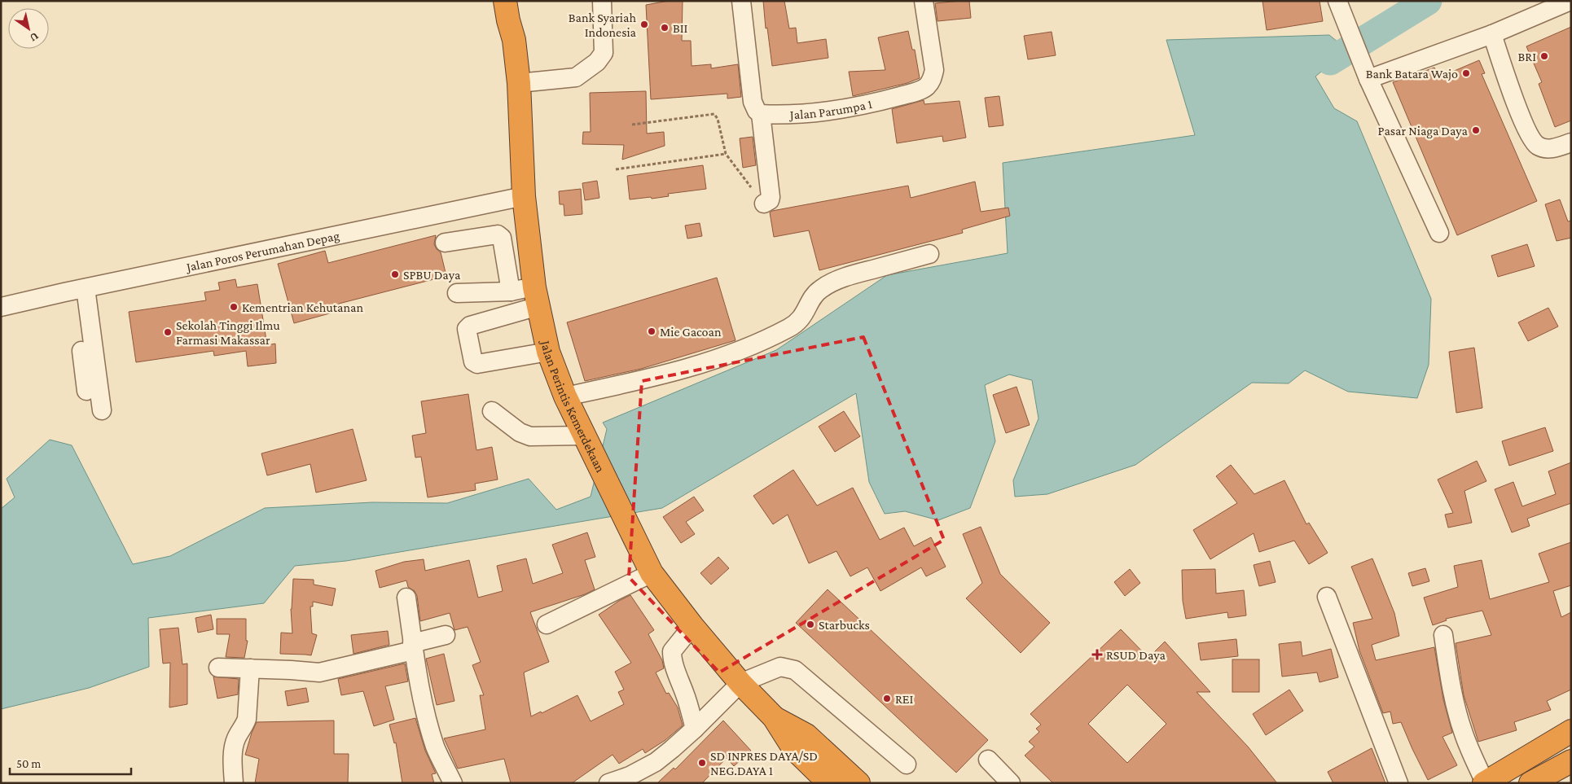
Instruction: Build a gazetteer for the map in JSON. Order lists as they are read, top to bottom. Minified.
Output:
{"streets":{"highway":["Jalan Perintis Kemerdekaan"],"street":["Jalan Parumpa 1","Jalan Poros Perumahan Depag"]},"crossings":[["Jalan Poros Perumahan Depag","Jalan Perintis Kemerdekaan"]],"places":{"other":["Bank Syariah Indonesia","BII","BRI","Bank Batara Wajo","Pasar Niaga Daya","SPBU Daya","Kementrian Kehutanan","Mie Gacoan","Sekolah Tinggi Ilmu Farmasi Makassar","Starbucks","REI","SD INPRES DAYA/SD NEG.DAYA 1"],"health":["RSUD Daya"]},"scale_bar":"50 m","north":"bottom right"}
